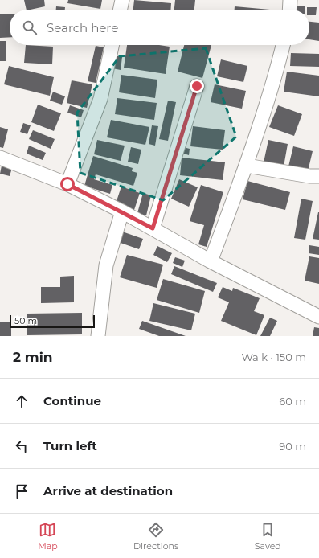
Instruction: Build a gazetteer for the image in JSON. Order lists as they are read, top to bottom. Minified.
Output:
{"scale_bar":"50 m","page":{"search":"Search here","scale":"50 m","heading":["2 min","Walk · 150 m"],"list":[["Continue","60 m"],["Turn left","90 m"],"Arrive at destination"],"nav":["Map","Directions","Saved"]}}
